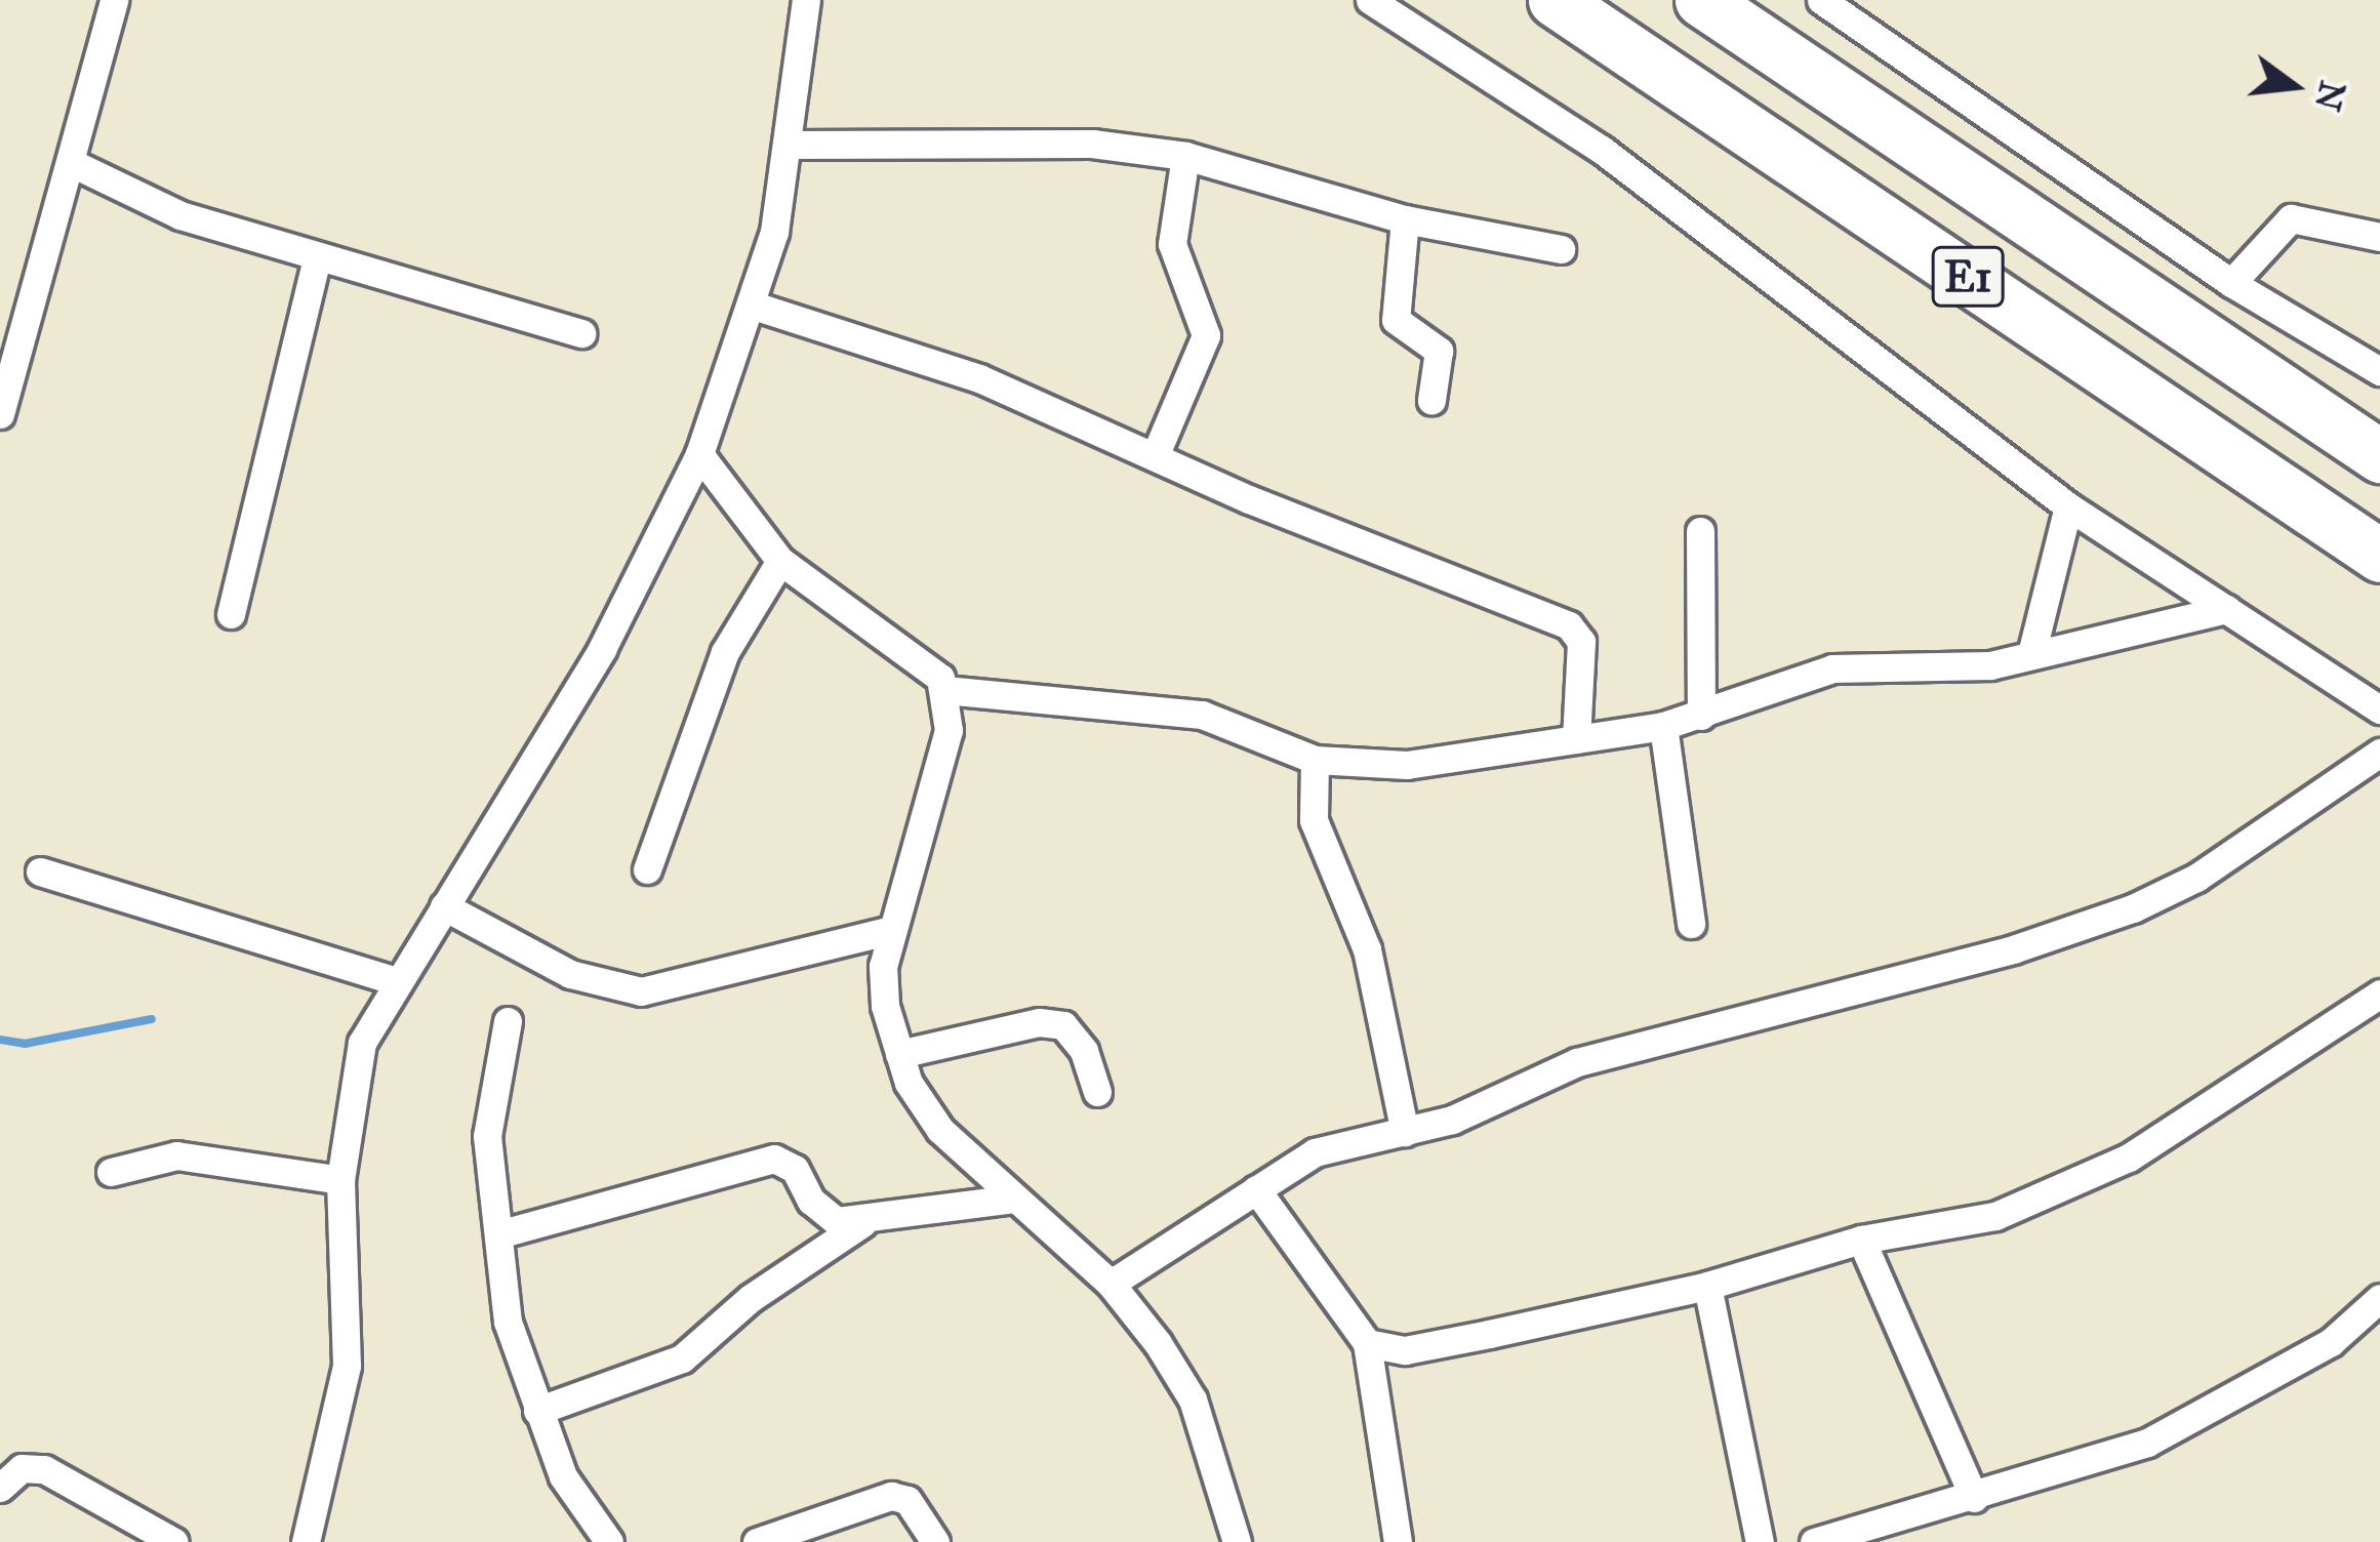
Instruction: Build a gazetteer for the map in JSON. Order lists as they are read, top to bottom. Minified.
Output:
{"streets":{"highway":["E1"]},"north":"right"}
